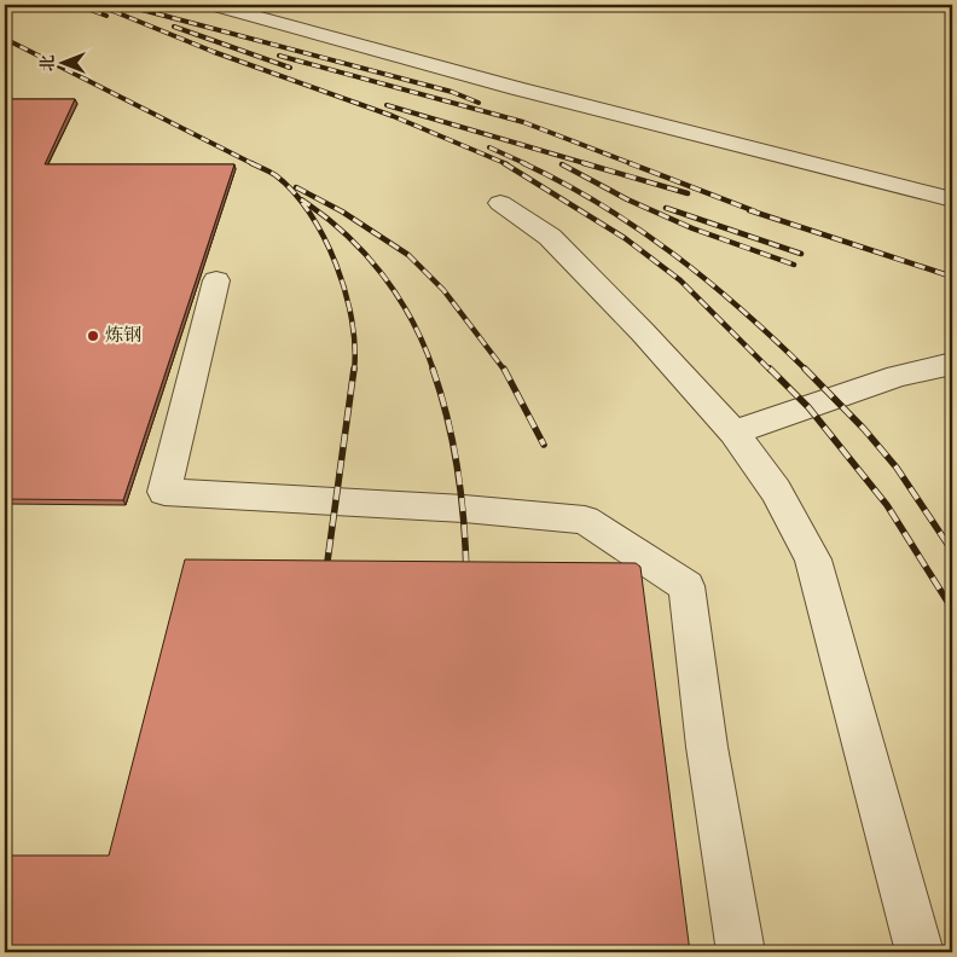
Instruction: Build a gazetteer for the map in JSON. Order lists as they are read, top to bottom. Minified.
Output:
{"places":["炼钢"],"north":"left"}
